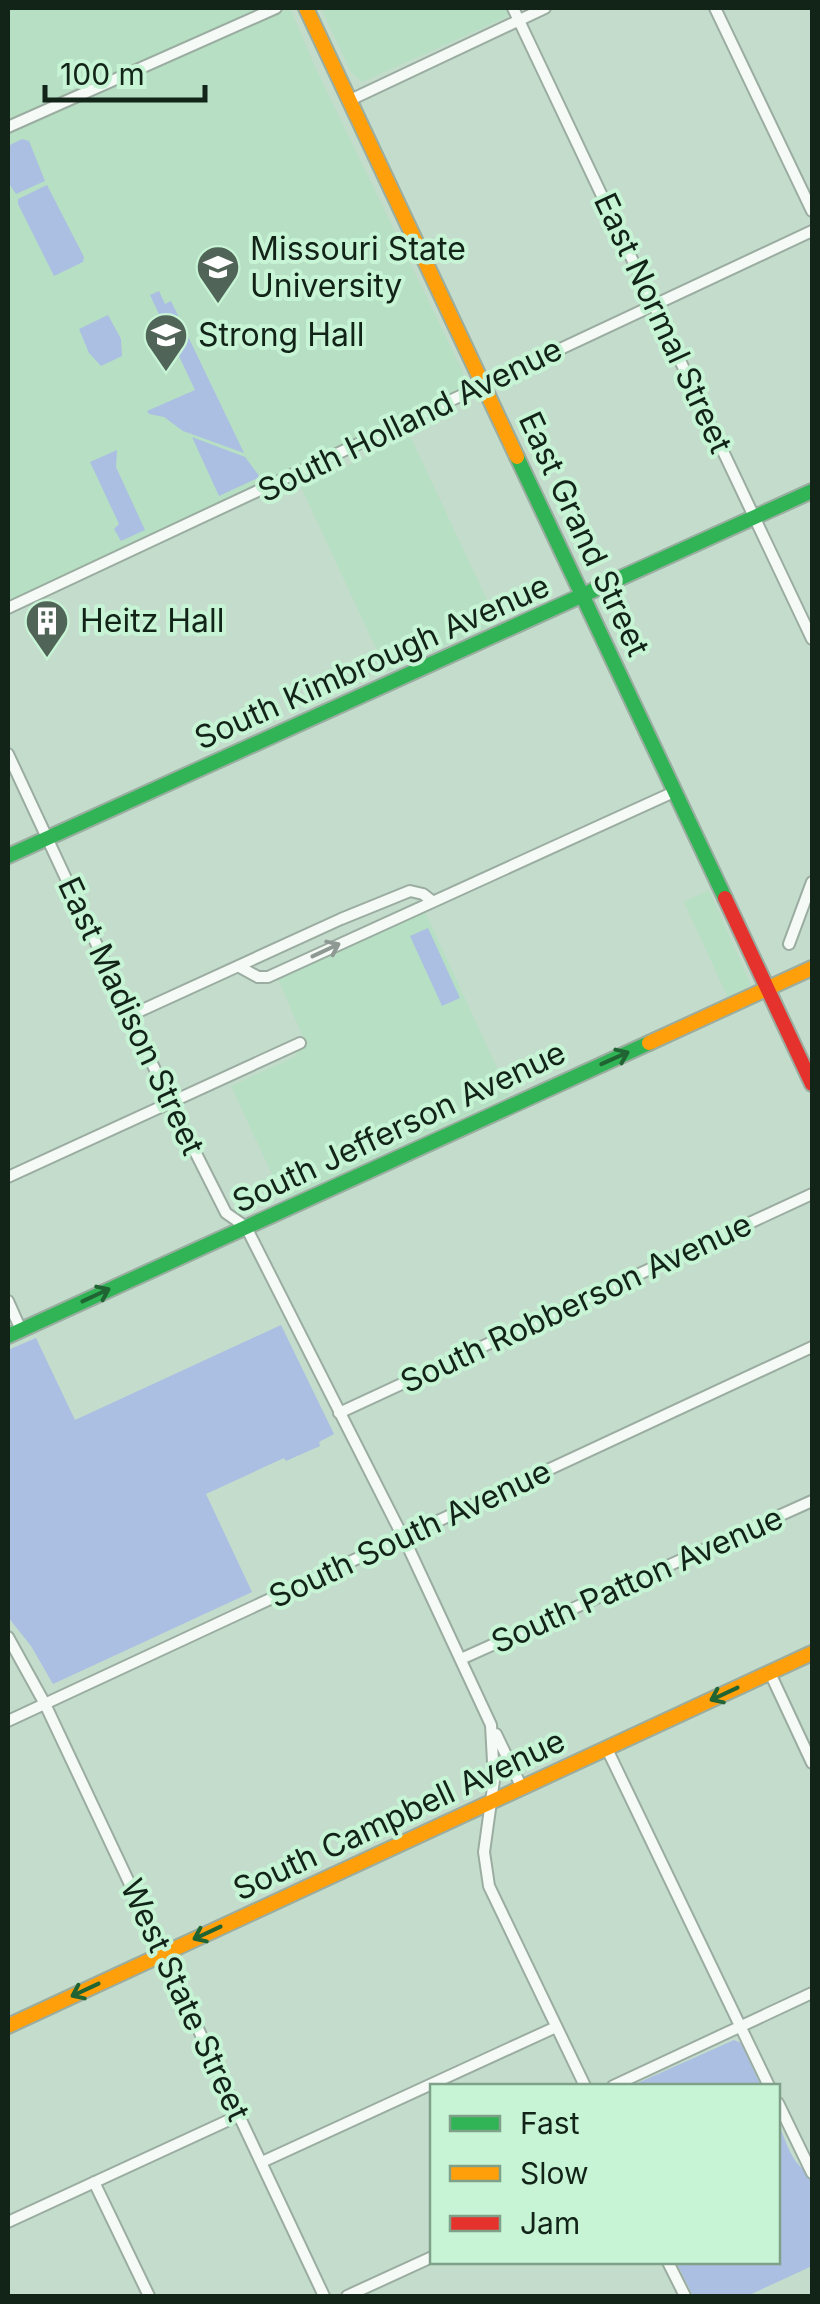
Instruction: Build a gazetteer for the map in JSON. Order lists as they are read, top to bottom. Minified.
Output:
{"streets":{"main road":["East Grand Street","South Kimbrough Avenue","South Jefferson Avenue","South Campbell Avenue"],"street":["East Normal Street","South Holland Avenue","East Madison Street","South Robberson Avenue","South South Avenue","South Patton Avenue","West State Street"]},"crossings":[["East Normal Street","South Holland Avenue"],["East Normal Street","South Kimbrough Avenue"],["South Holland Avenue","East Grand Street"],["East Grand Street","South Kimbrough Avenue"],["East Grand Street","South Jefferson Avenue"],["South Kimbrough Avenue","East Madison Street"],["East Madison Street","South Jefferson Avenue"],["East Madison Street","South Robberson Avenue"],["East Madison Street","South South Avenue"],["East Madison Street","South Patton Avenue"],["East Madison Street","South Campbell Avenue"],["South South Avenue","West State Street"],["South Campbell Avenue","West State Street"]],"one_way":["South Jefferson Avenue","South Campbell Avenue"],"places":{"school or university":["Missouri State University","Strong Hall"],"building":["Heitz Hall"]},"legend":["Fast","Slow","Jam"],"scale_bar":"100 m"}
